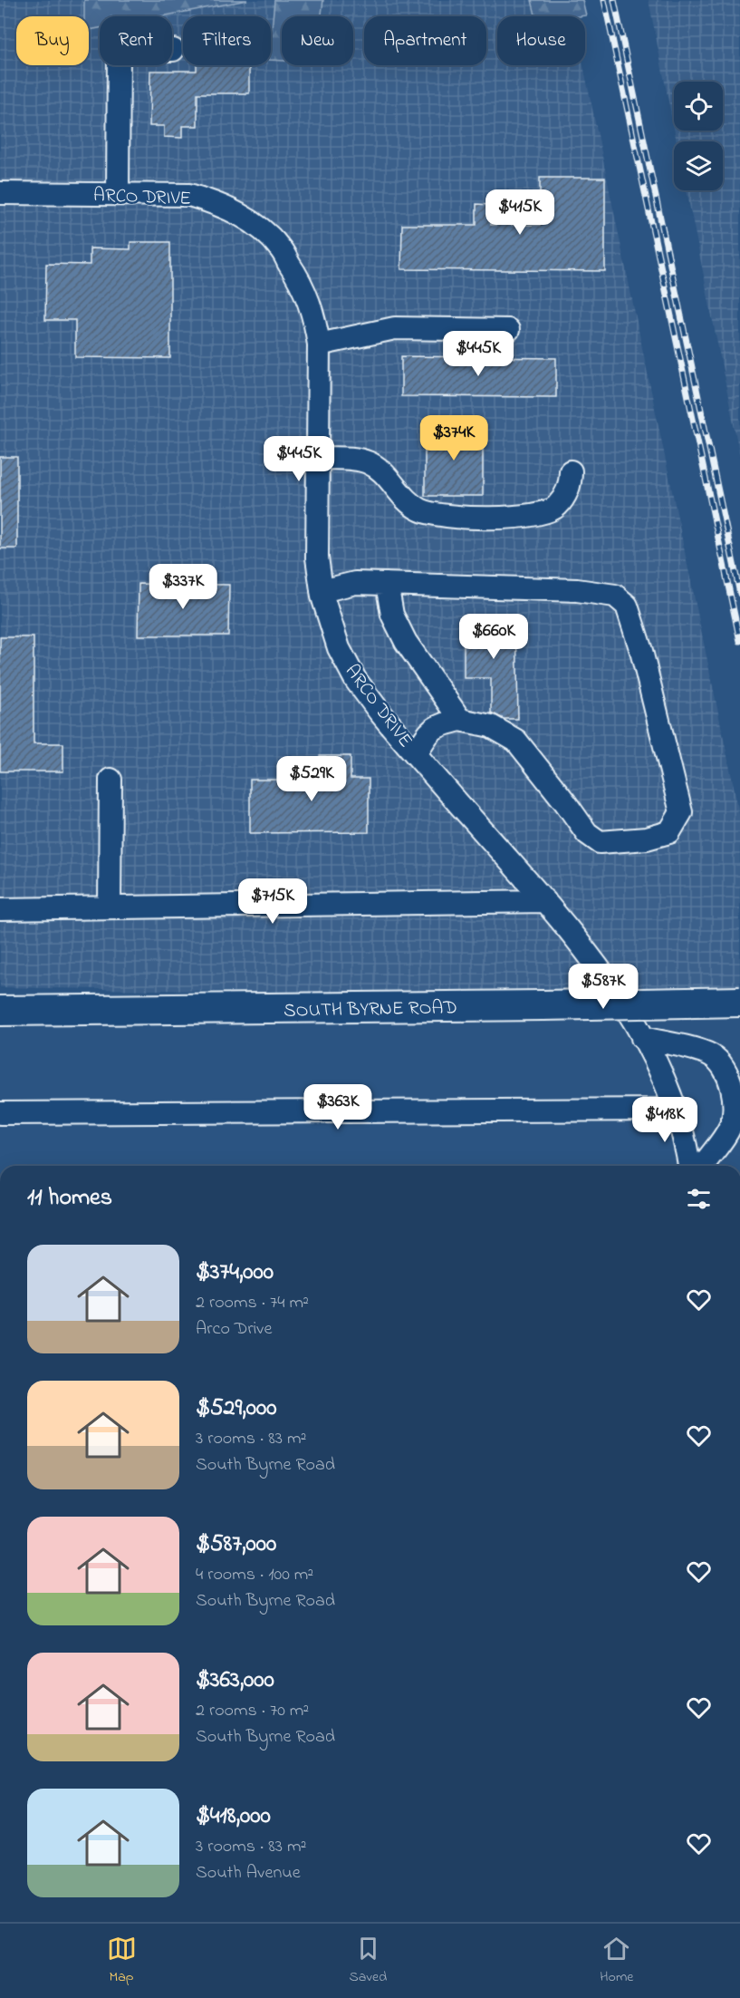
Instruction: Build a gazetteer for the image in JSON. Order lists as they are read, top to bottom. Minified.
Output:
{"streets":{"main road":["SOUTH BYRNE ROAD"],"street":["ARCO DRIVE"]},"page":{"chip":["Buy","Rent","Filters","New","Apartment","House"],"price":["$415K","$445K","$374K","$445K","$337K","$660K","$529K","$715K","$587K","$363K","$418K"],"heading":"11 homes","list":[{"name":"$374,000","note":"2 rooms · 74 m² · Arco Drive"},{"name":"$529,000","note":"3 rooms · 83 m² · South Byrne Road"},{"name":"$587,000","note":"4 rooms · 100 m² · South Byrne Road"},{"name":"$363,000","note":"2 rooms · 70 m² · South Byrne Road"},{"name":"$418,000","note":"3 rooms · 83 m² · South Avenue"}],"tabs":["Map","Saved","Home"]}}
